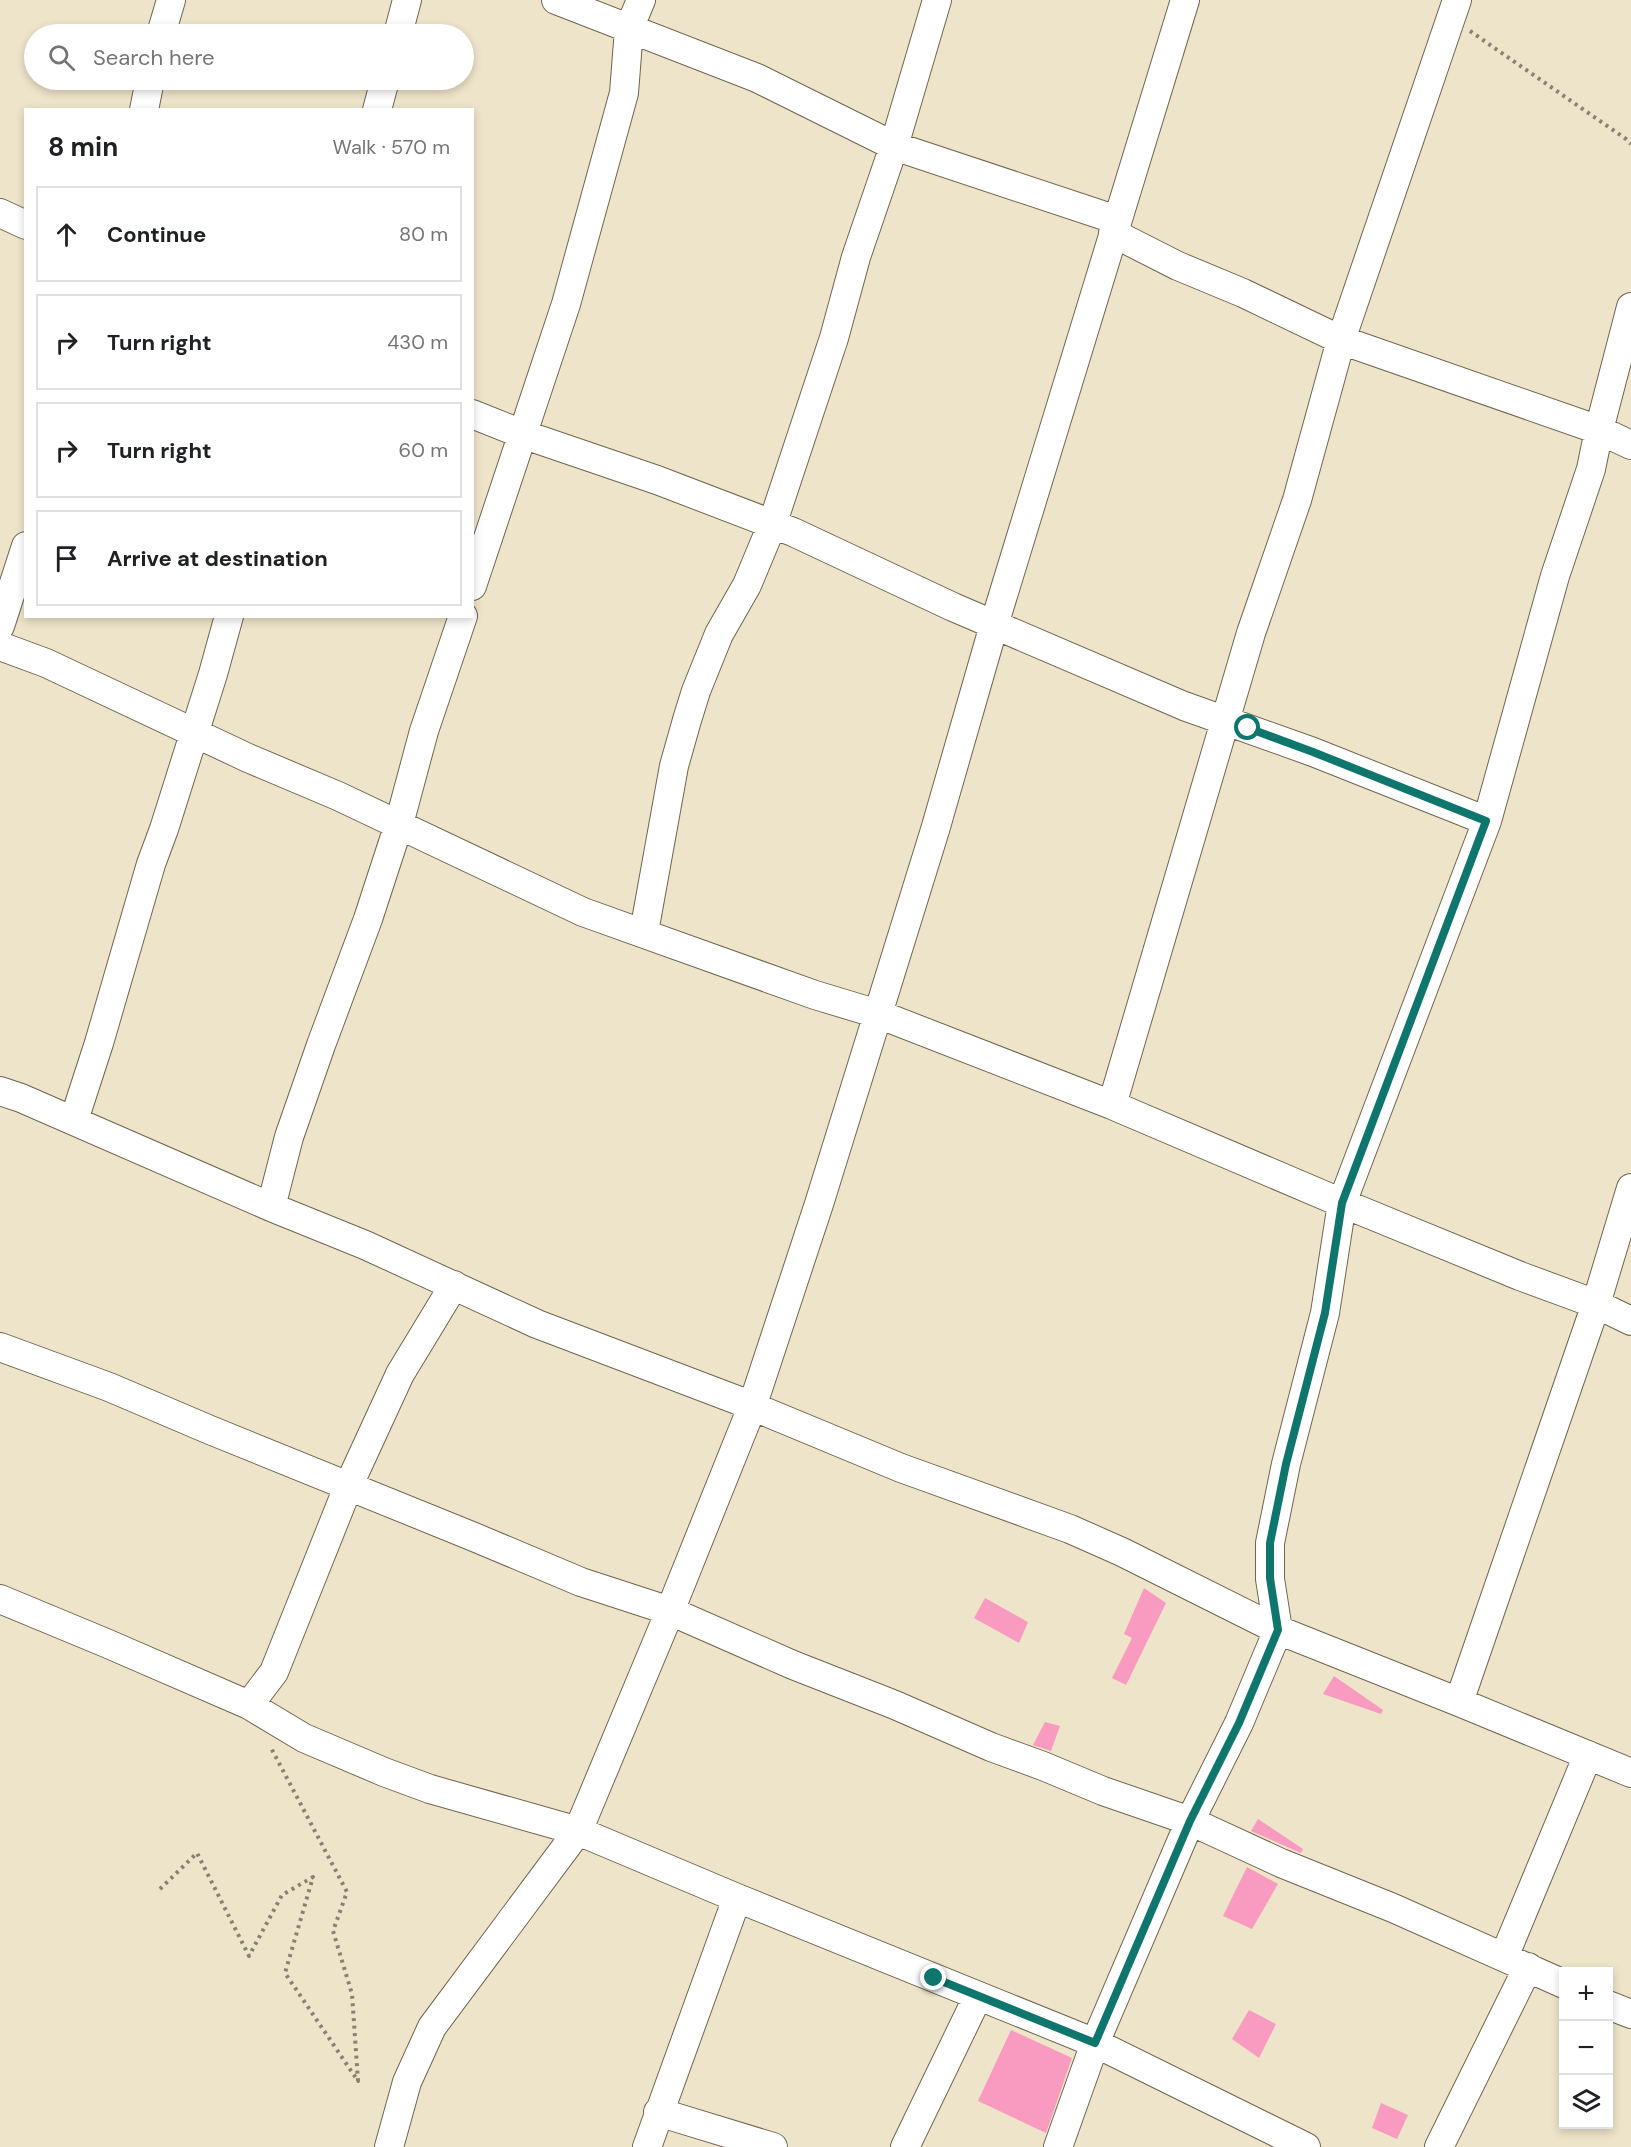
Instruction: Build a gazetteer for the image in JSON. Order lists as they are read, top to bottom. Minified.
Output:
{"page":{"search":"Search here","heading":["8 min","Walk · 570 m"],"list":[["Continue","80 m"],["Turn right","430 m"],["Turn right","60 m"],"Arrive at destination"],"map_buttons":["+","−"]}}
